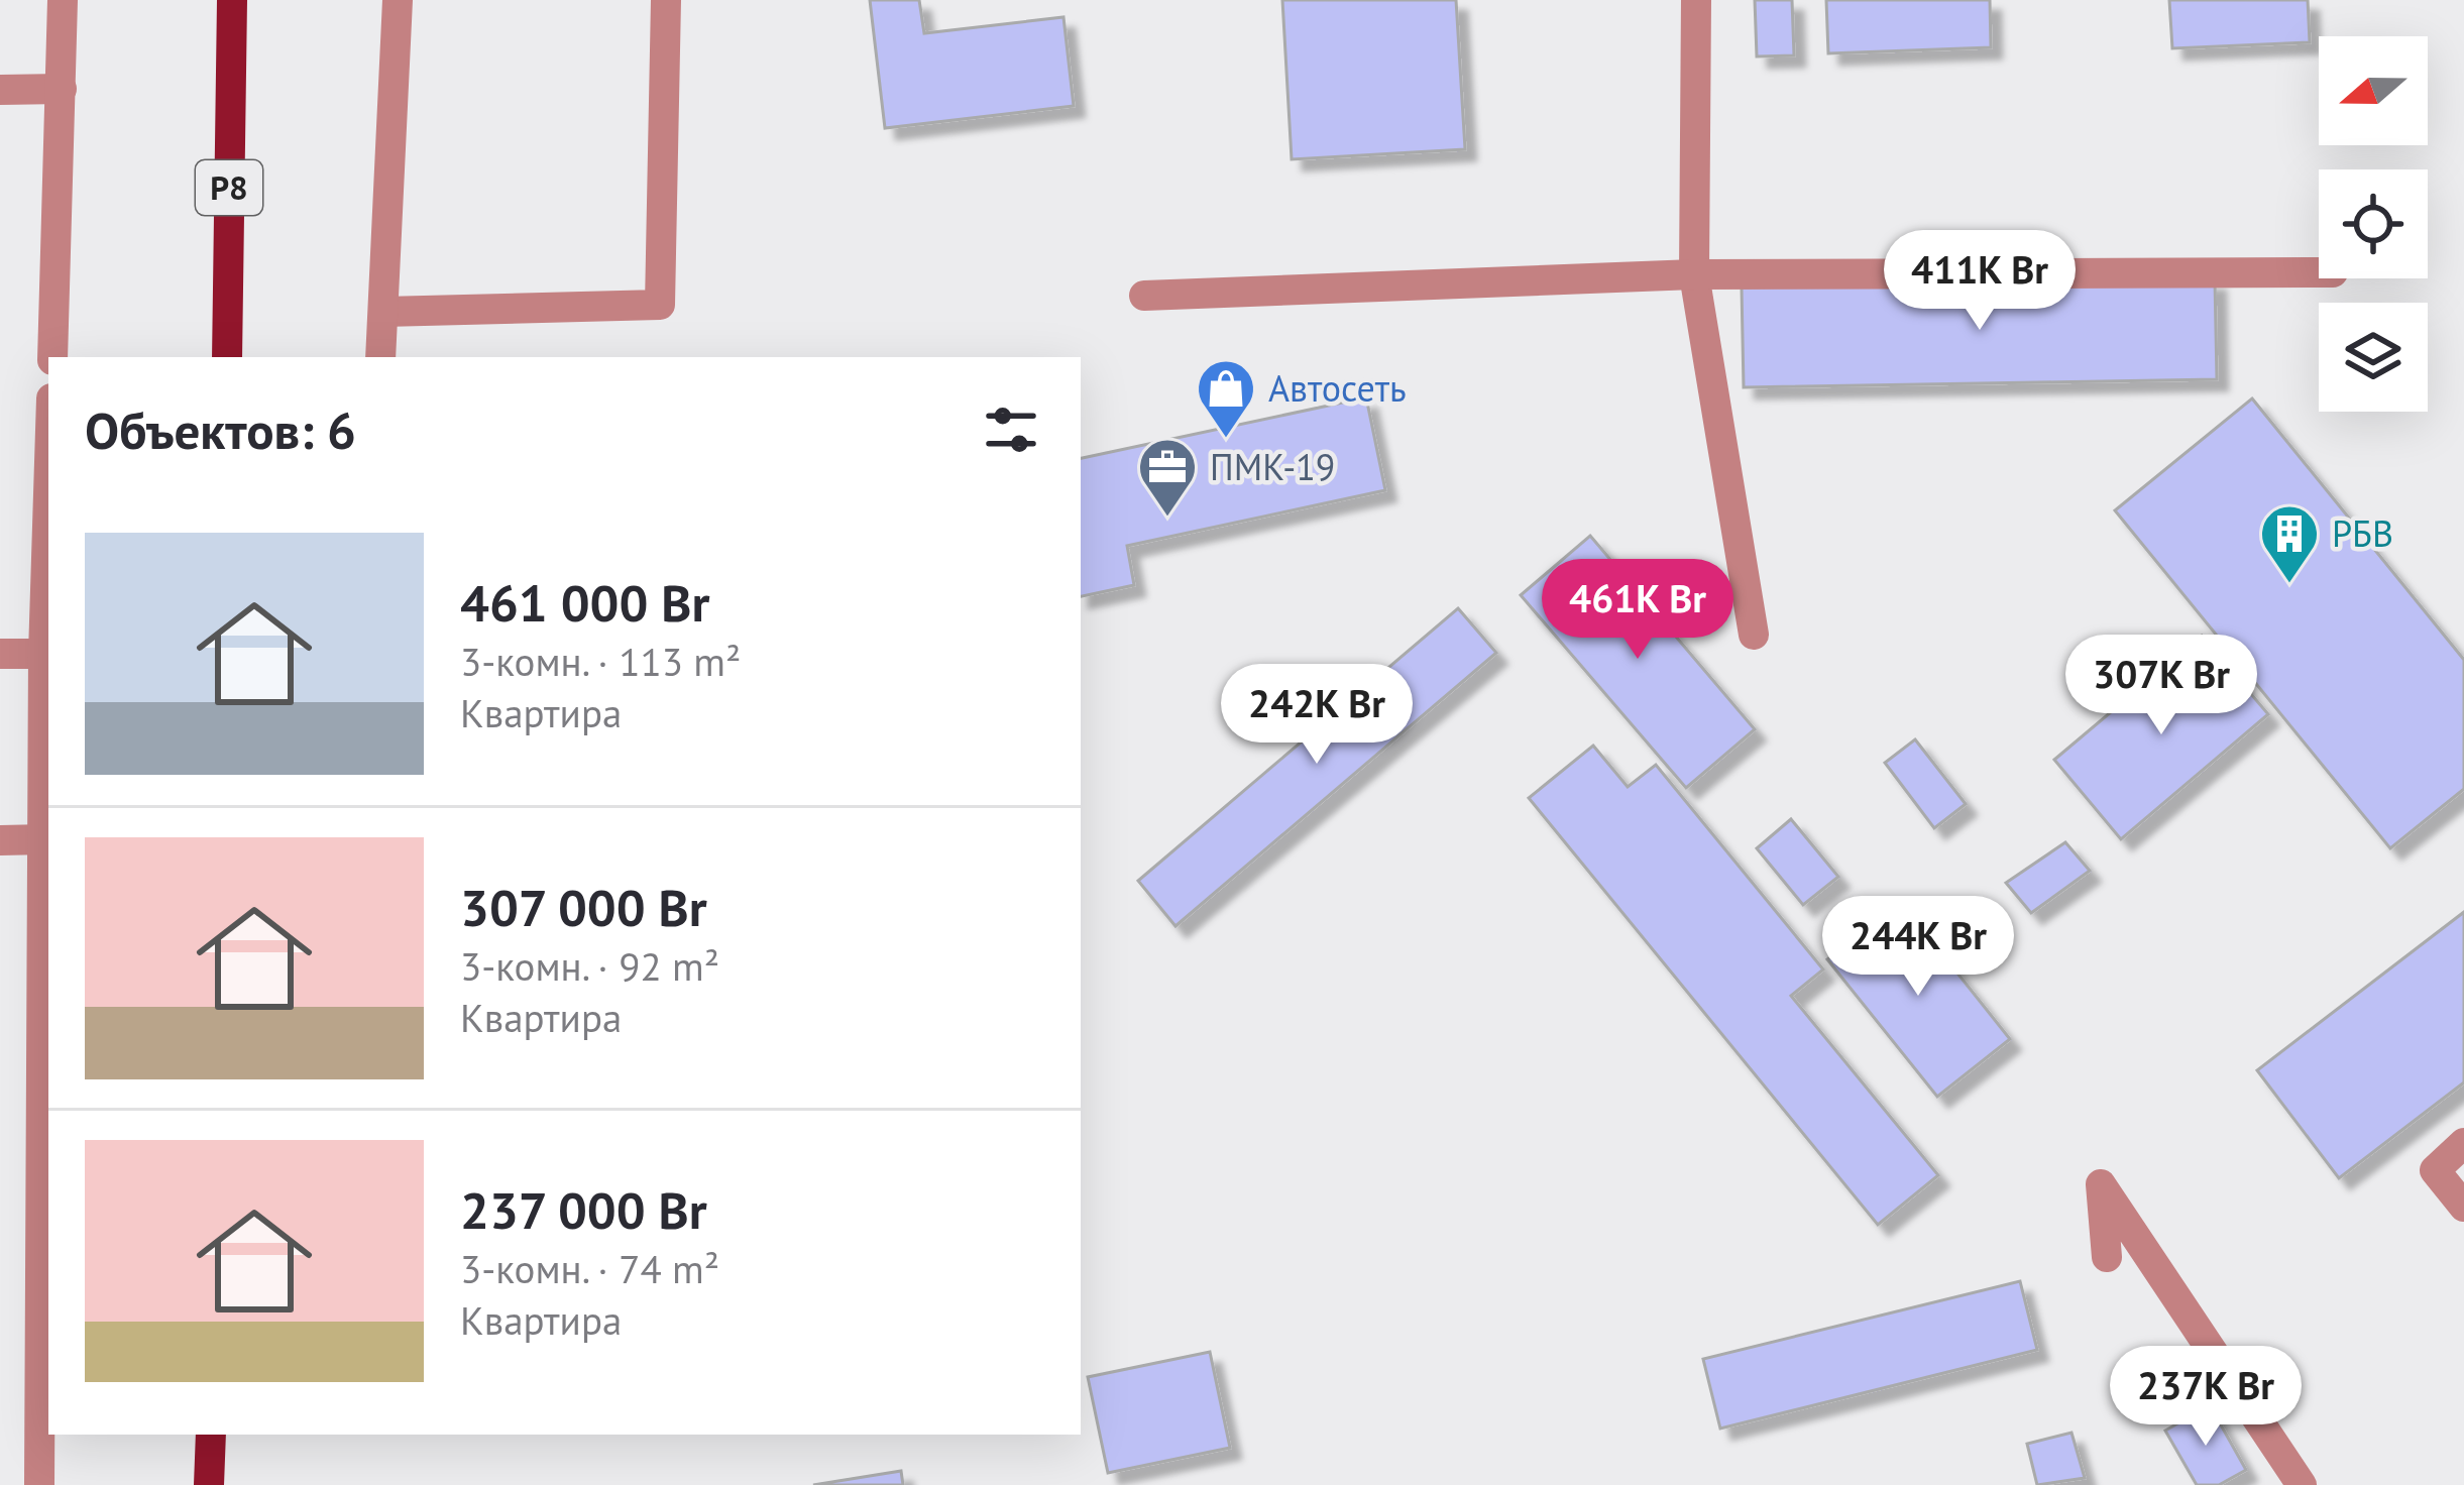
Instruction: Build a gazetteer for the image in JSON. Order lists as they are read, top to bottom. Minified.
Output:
{"streets":{"main road":["Р8"]},"places":{"shop":["Автосеть"],"office":["ПМК-19"],"building":["РБВ"]},"north":"left","page":{"price":["411K Br","461K Br","307K Br","242K Br","244K Br","237K Br"],"heading":"Объектов: 6","list":[{"name":"461 000 Br","note":"3-комн. · 113 m² · Квартира"},{"name":"307 000 Br","note":"3-комн. · 92 m² · Квартира"},{"name":"237 000 Br","note":"3-комн. · 74 m² · Квартира"}]}}
